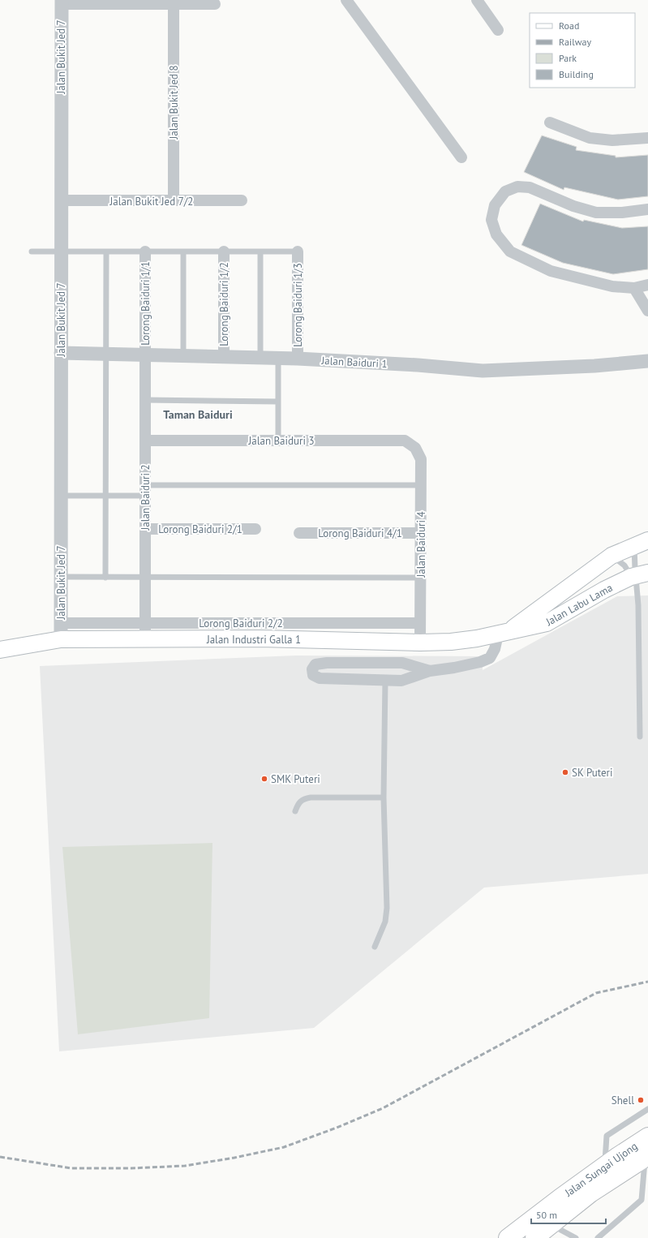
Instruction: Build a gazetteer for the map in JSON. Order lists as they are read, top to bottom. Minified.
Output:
{"streets":{"highway":["Jalan Sungai Ujong"],"main road":["Jalan Labu Lama","Jalan Industri Galla 1"],"street":["Jalan Bukit Jed 7","Jalan Bukit Jed 8","Jalan Bukit Jed 7/2","Lorong Baiduri 1/1","Lorong Baiduri 1/2","Lorong Baiduri 1/3","Jalan Baiduri 1","Jalan Baiduri 3","Jalan Baiduri 2","Lorong Baiduri 2/1","Lorong Baiduri 4/1","Jalan Baiduri 4","Lorong Baiduri 2/2"]},"crossings":[["Jalan Bukit Jed 7","Jalan Bukit Jed 7/2"],["Jalan Bukit Jed 7","Jalan Baiduri 1"],["Jalan Bukit Jed 7","Lorong Baiduri 2/2"],["Jalan Bukit Jed 7","Jalan Industri Galla 1"],["Jalan Bukit Jed 8","Jalan Bukit Jed 7/2"],["Lorong Baiduri 1/1","Jalan Baiduri 1"],["Lorong Baiduri 1/1","Jalan Baiduri 2"],["Lorong Baiduri 1/2","Jalan Baiduri 1"],["Lorong Baiduri 1/3","Jalan Baiduri 1"],["Jalan Baiduri 1","Jalan Baiduri 2"],["Jalan Baiduri 3","Jalan Baiduri 2"],["Jalan Baiduri 3","Jalan Baiduri 4"],["Jalan Baiduri 2","Lorong Baiduri 2/1"],["Jalan Baiduri 2","Lorong Baiduri 2/2"],["Jalan Baiduri 2","Jalan Industri Galla 1"],["Lorong Baiduri 4/1","Jalan Baiduri 4"],["Jalan Baiduri 4","Lorong Baiduri 2/2"],["Jalan Baiduri 4","Jalan Industri Galla 1"],["Jalan Labu Lama","Jalan Industri Galla 1"]],"districts":["Taman Baiduri"],"places":["SK Puteri","SMK Puteri","Shell"],"legend":["Road","Railway","Park","Building"],"scale_bar":"50 m"}
